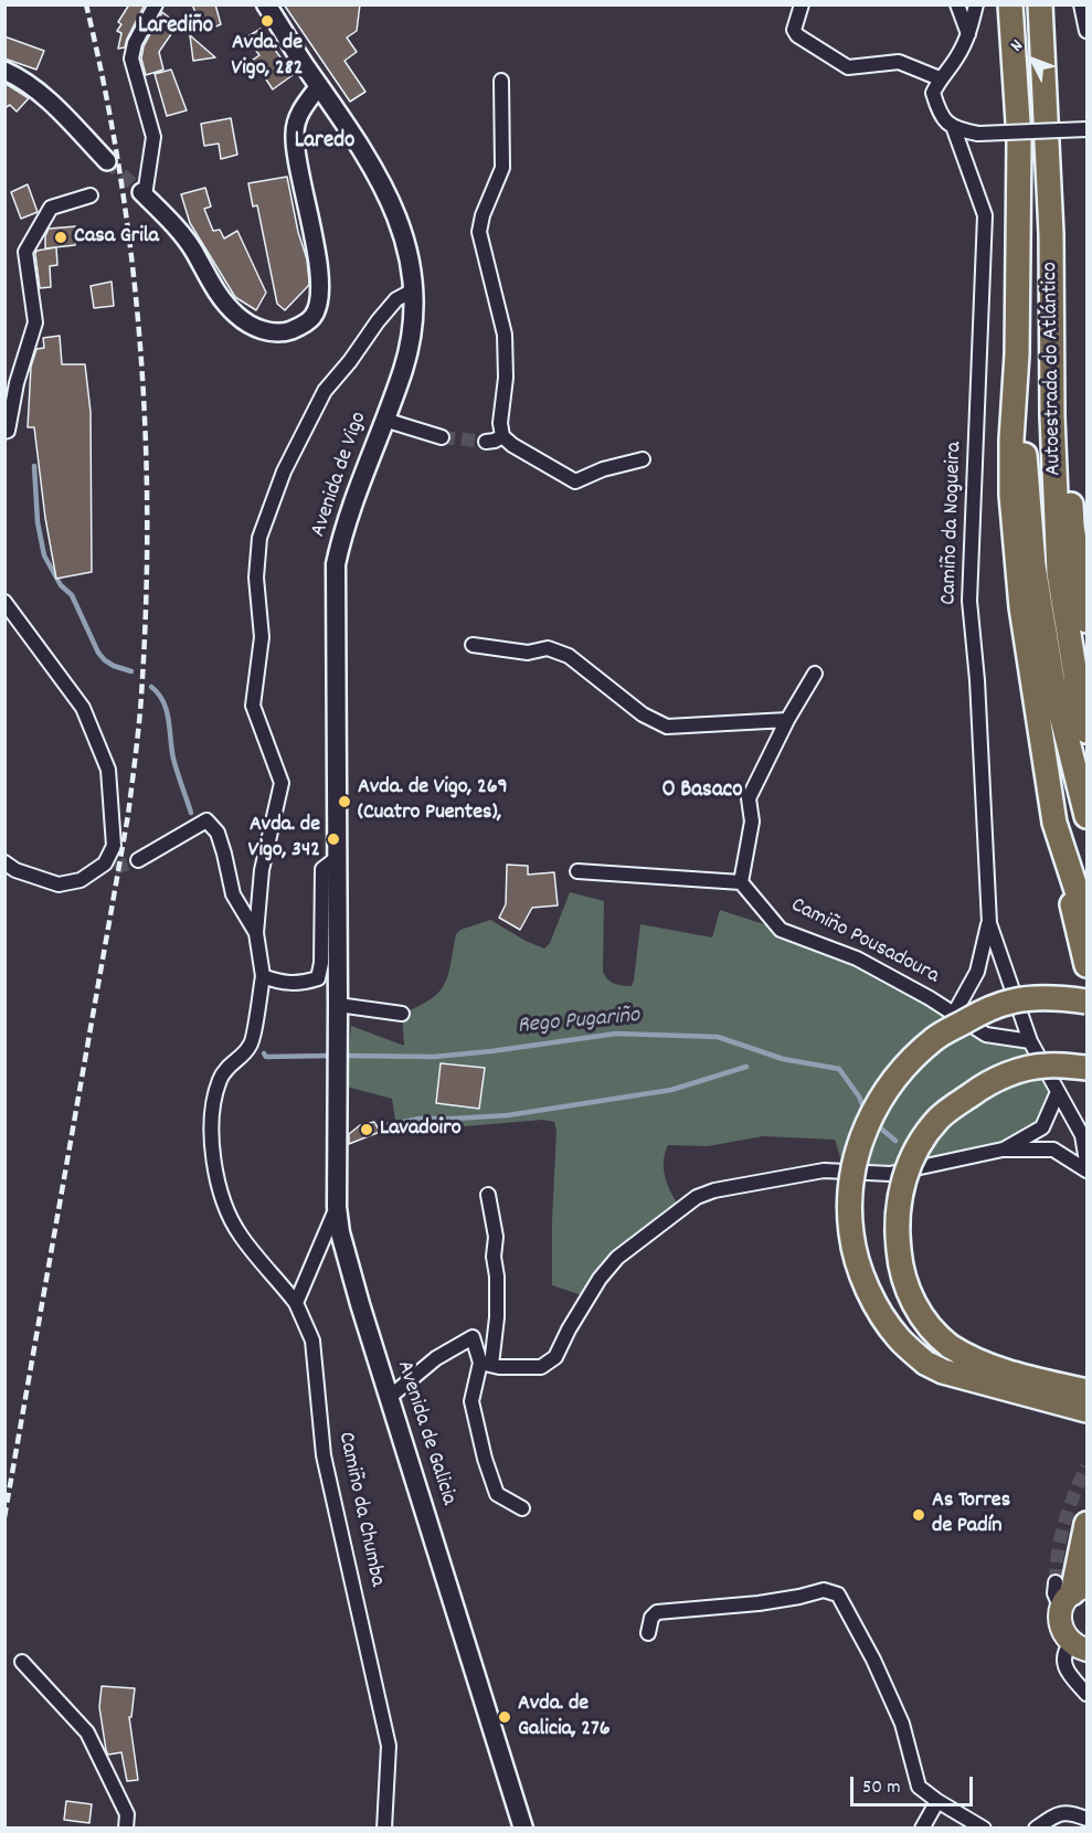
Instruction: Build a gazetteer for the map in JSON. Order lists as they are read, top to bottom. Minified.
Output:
{"streets":{"highway":["Autoestrada do Atlántico"],"main road":["Avenida de Vigo","Avenida de Galicia"],"street":["Camiño da Nogueira","Camiño Pousadoura","Camiño da Chumba"]},"crossings":[["Avenida de Vigo","Avenida de Galicia"],["Camiño da Nogueira","Camiño Pousadoura"]],"districts":["Larediño","Laredo","O Basaco"],"water":["Rego Pugariño"],"places":["Avda. de Vigo, 282","Casa Grila","Avda. de Vigo, 269 (Cuatro Puentes),","Avda. de Vigo, 342","Lavadoiro","As Torres de Padín","Avda. de Galicia, 276"],"scale_bar":"50 m","north":"top left"}
